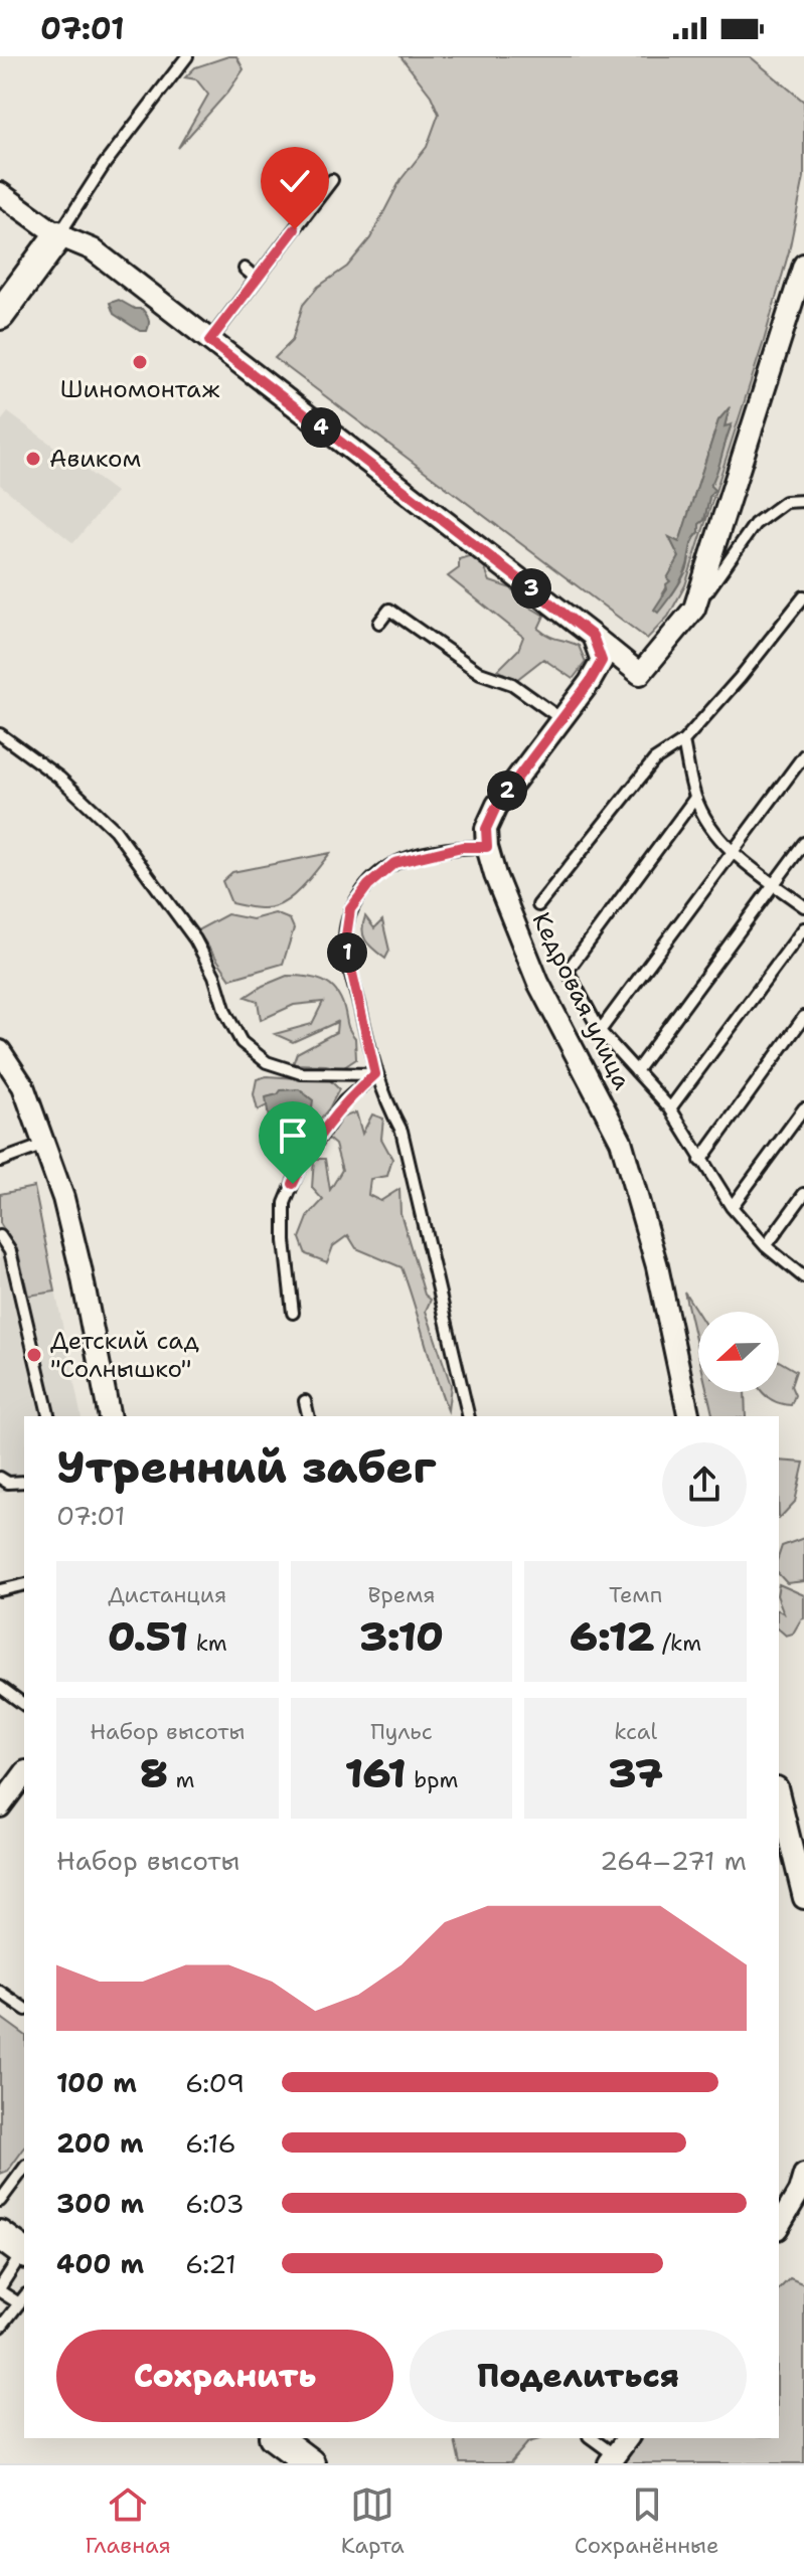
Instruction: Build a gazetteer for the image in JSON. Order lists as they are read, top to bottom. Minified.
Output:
{"streets":{"street":["Кедровая улица"]},"places":["Шиномонтаж","Авиком","Детский сад \"Солнышко\""],"north":"left","page":{"status":"07:01","pins":["4","3","2","1"],"heading":["Утренний забег","07:01"],"stats":[["Дистанция","0.51 km"],["Время","3:10"],["Темп","6:12 /km"],["Набор высоты","8 m"],["Пульс","161 bpm"],["kcal","37"]],"chart":["Набор высоты","264–271 m"],"list":[{"name":"100 m","note":"6:09"},{"name":"200 m","note":"6:16"},{"name":"300 m","note":"6:03"},{"name":"400 m","note":"6:21"}],"buttons":["Сохранить","Поделиться"],"tabs":["Главная","Карта","Сохранённые"]}}
